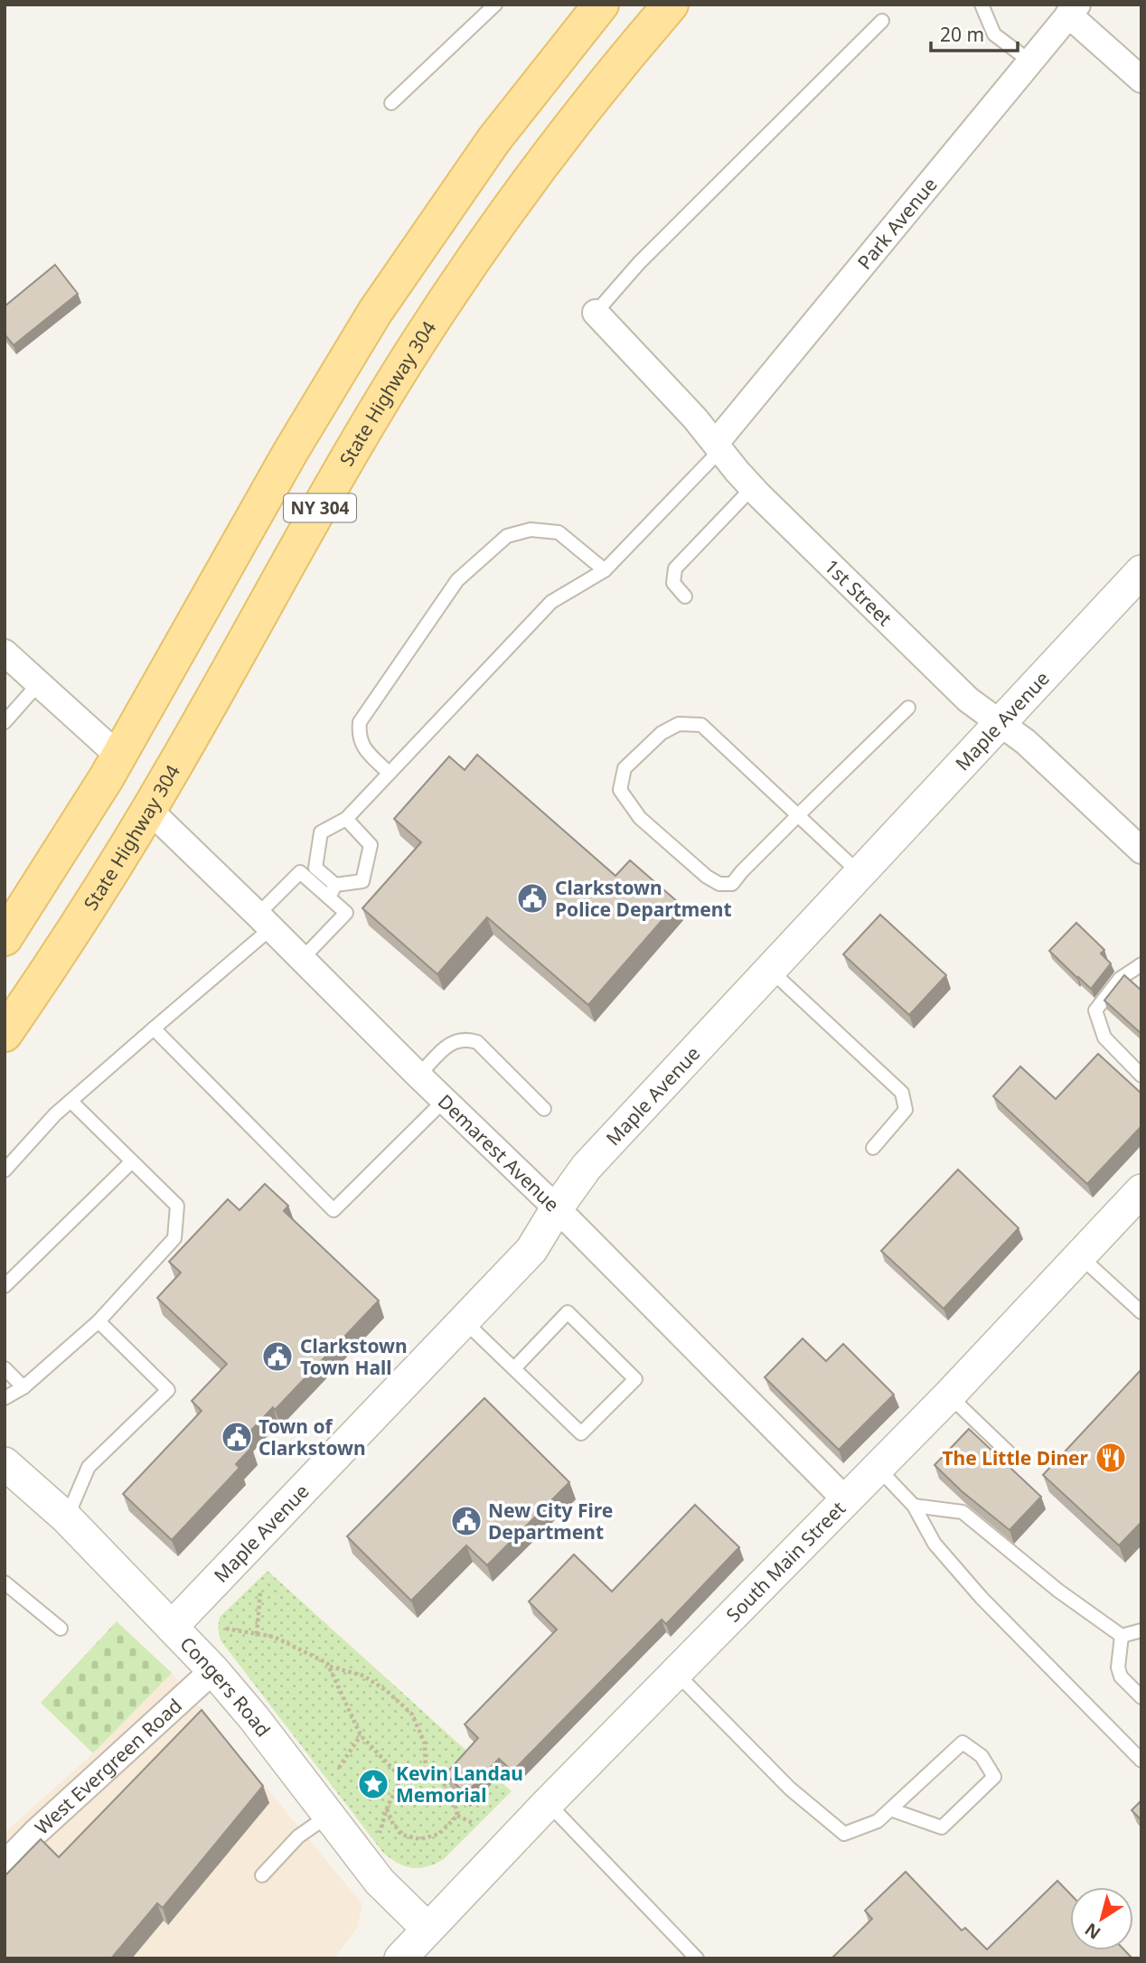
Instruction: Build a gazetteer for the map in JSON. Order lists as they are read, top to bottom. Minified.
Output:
{"streets":{"main road":["State Highway 304","NY 304"],"street":["Park Avenue","1st Street","Maple Avenue","Demarest Avenue","South Main Street","Congers Road","West Evergreen Road"]},"crossings":[["Park Avenue","1st Street"],["State Highway 304","Demarest Avenue"],["1st Street","Maple Avenue"],["Maple Avenue","Demarest Avenue"],["Maple Avenue","Congers Road"],["Demarest Avenue","South Main Street"],["South Main Street","Congers Road"],["Congers Road","West Evergreen Road"]],"places":{"public building":["Clarkstown Police Department","Clarkstown Town Hall","Town of Clarkstown","New City Fire Department"],"restaurant":["The Little Diner"],"place":["Kevin Landau Memorial"]},"scale_bar":"20 m","north":"bottom left"}
